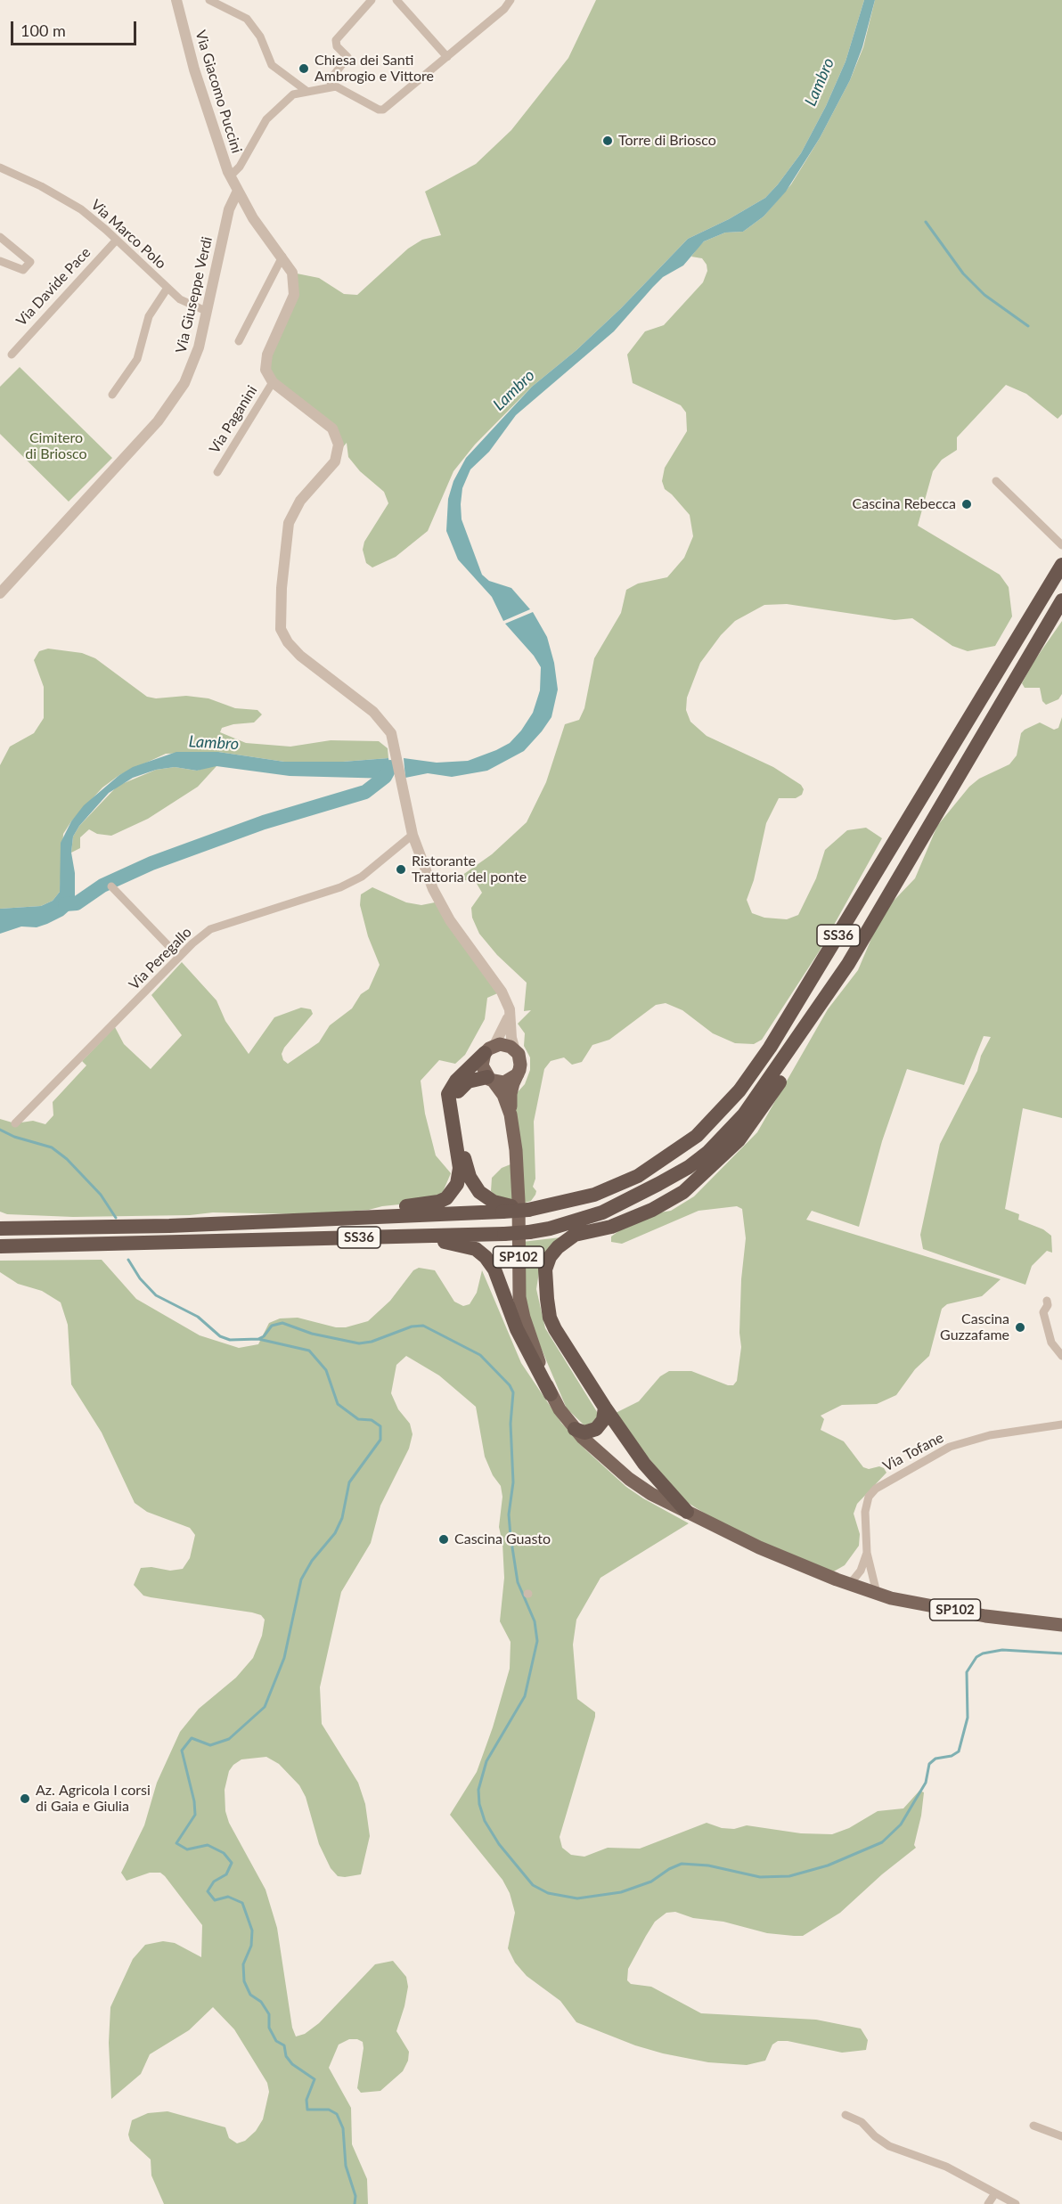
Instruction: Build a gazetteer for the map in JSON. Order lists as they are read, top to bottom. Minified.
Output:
{"streets":{"highway":["SS36"],"main road":["SP102"],"street":["Via Giacomo Puccini","Via Marco Polo","Via Davide Pace","Via Giuseppe Verdi","Via Paganini","Via Peregallo","Via Tofane"]},"crossings":[["Via Giacomo Puccini","Via Giuseppe Verdi"],["Via Giacomo Puccini","Via Paganini"],["Via Marco Polo","Via Davide Pace"],["Via Marco Polo","Via Giuseppe Verdi"],["SP102","Via Tofane"]],"water":["Lambro"],"parks":["Cimitero di Briosco"],"places":["Chiesa dei Santi Ambrogio e Vittore","Torre di Briosco","Cascina Rebecca","Ristorante Trattoria del ponte","Cascina Guzzafame","Cascina Guasto","Az. Agricola I corsi di Gaia e Giulia"],"scale_bar":"100 m"}
